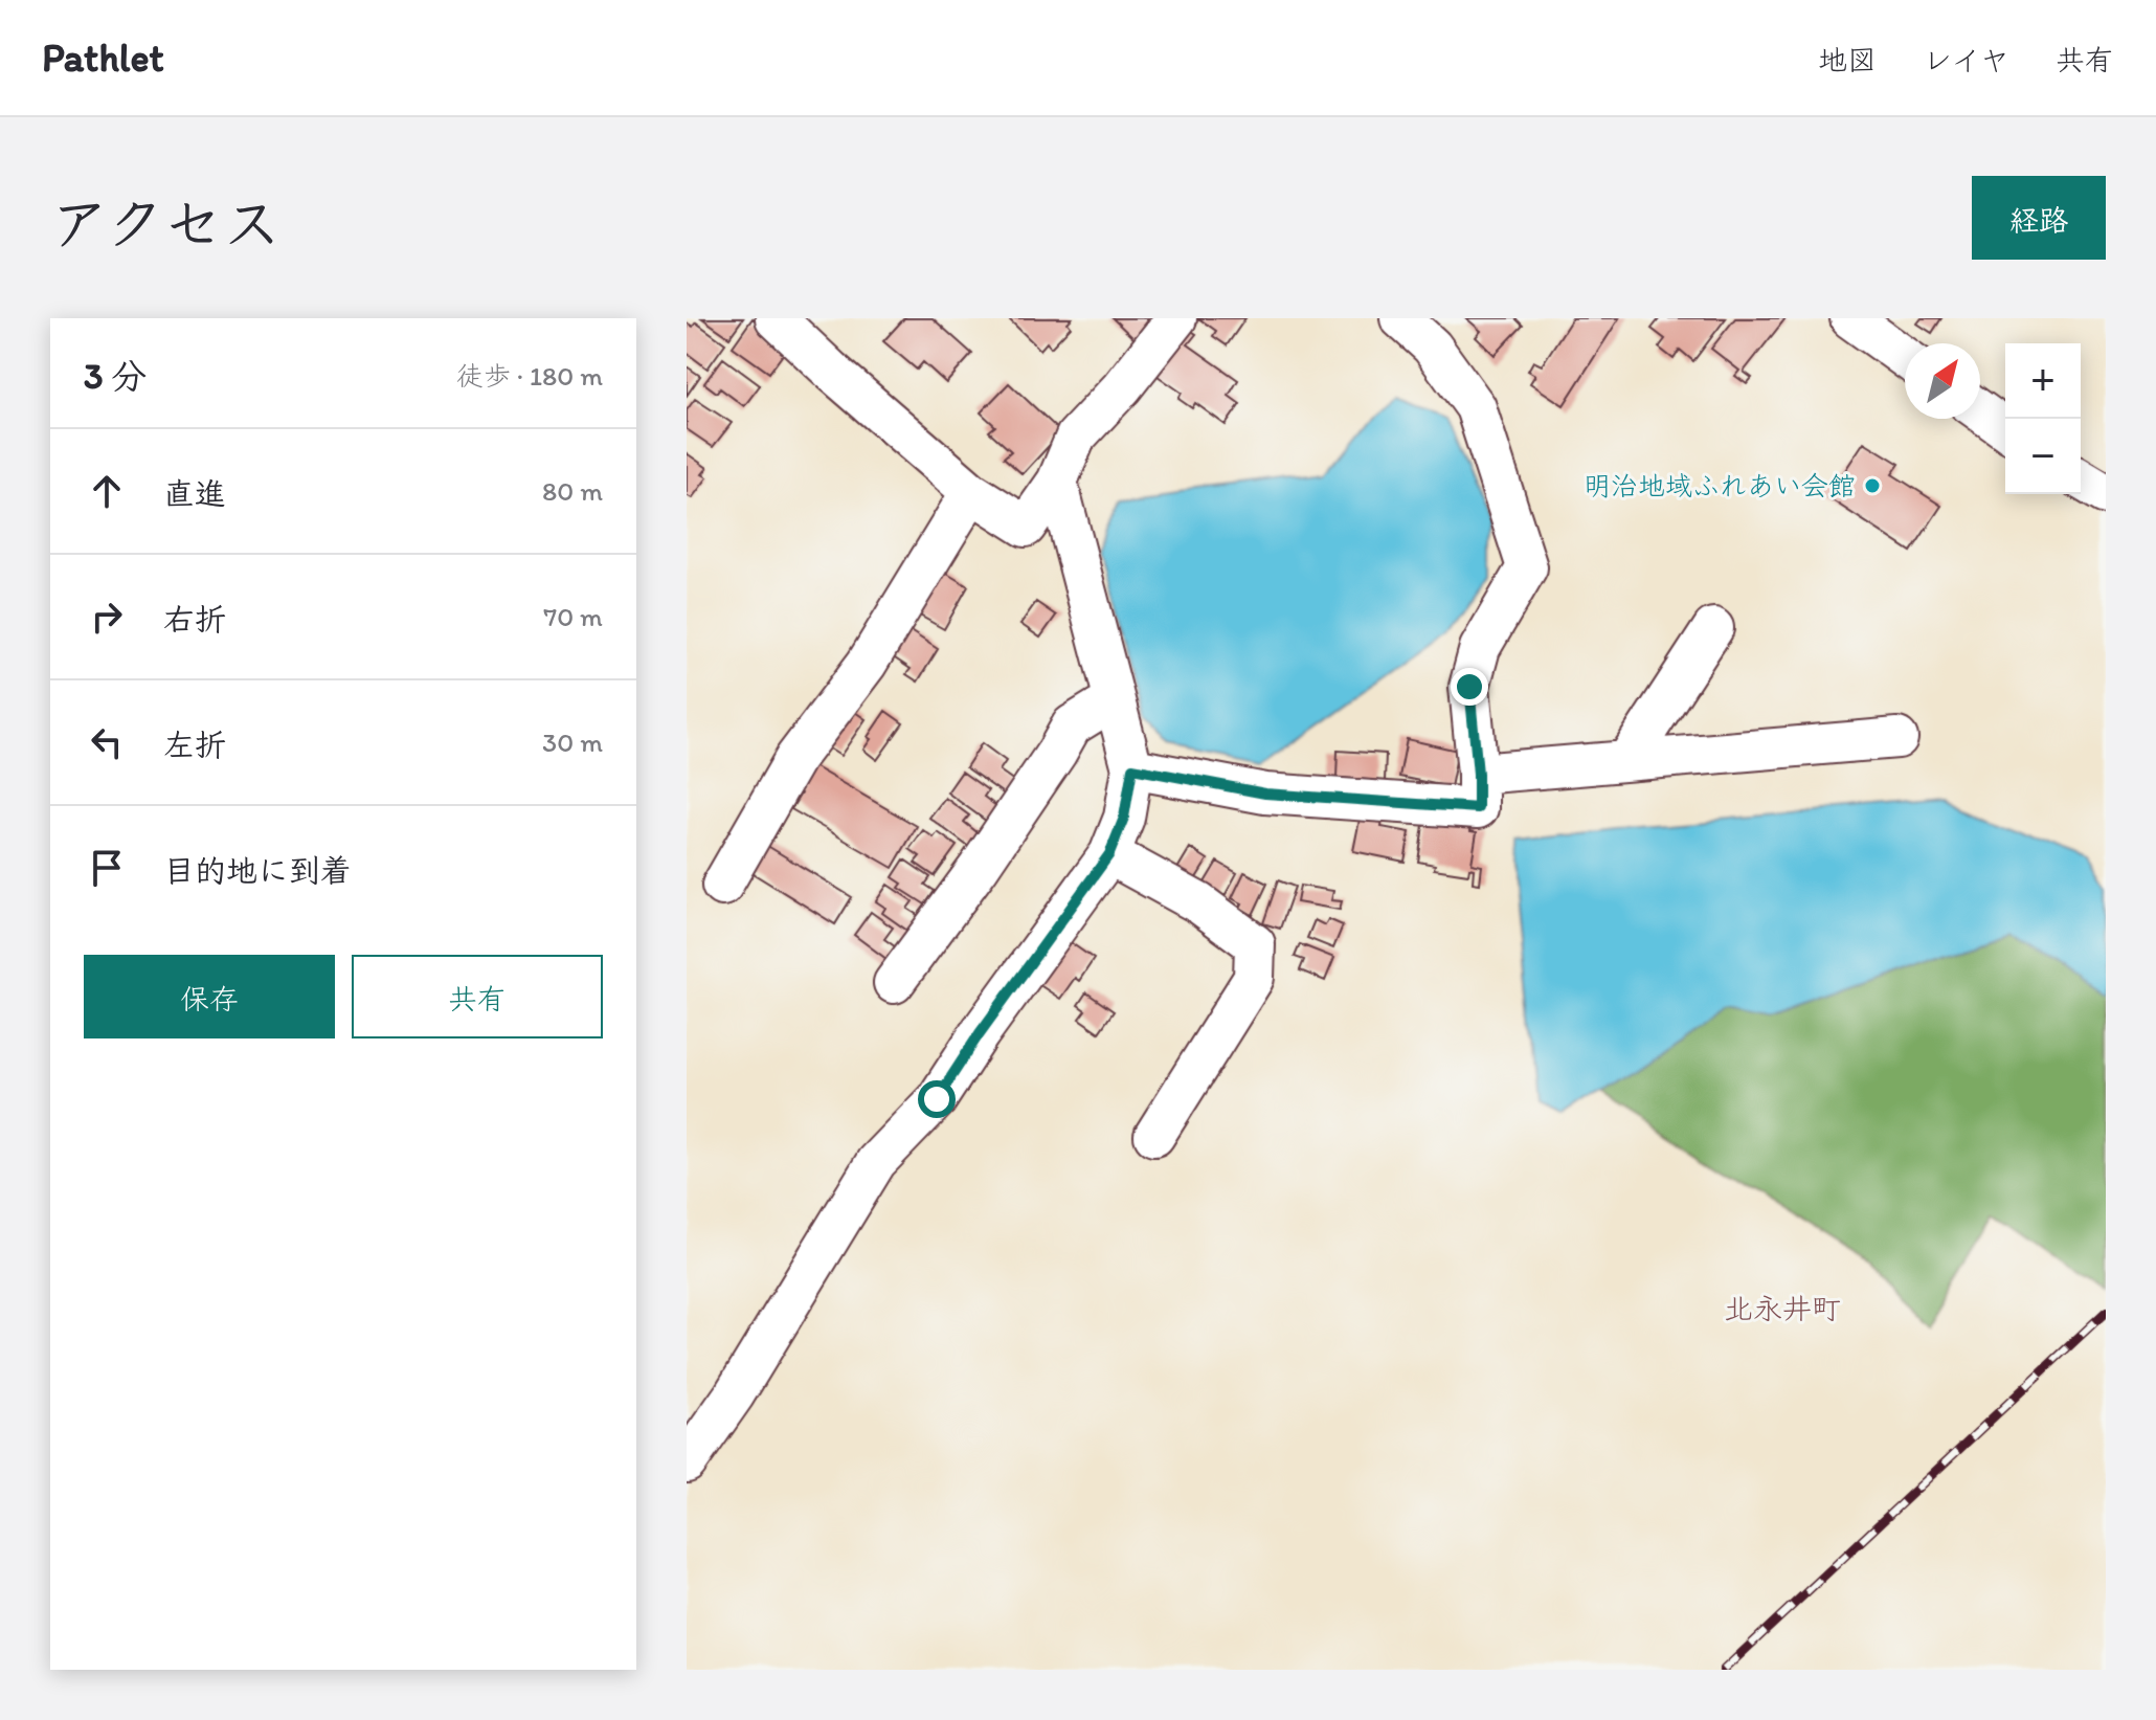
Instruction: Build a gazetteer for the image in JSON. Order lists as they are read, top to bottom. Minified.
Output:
{"districts":["北永井町"],"places":["明治地域ふれあい会館"],"north":"top right","page":{"header":"Pathlet","nav":["地図","レイヤ","共有"],"title":"アクセス","buttons":["経路",["保存","共有"]],"heading":["3 分","徒歩 · 180 m"],"map_buttons":["+","−"],"list":[["直進","80 m"],["右折","70 m"],["左折","30 m"],"目的地に到着"]}}
